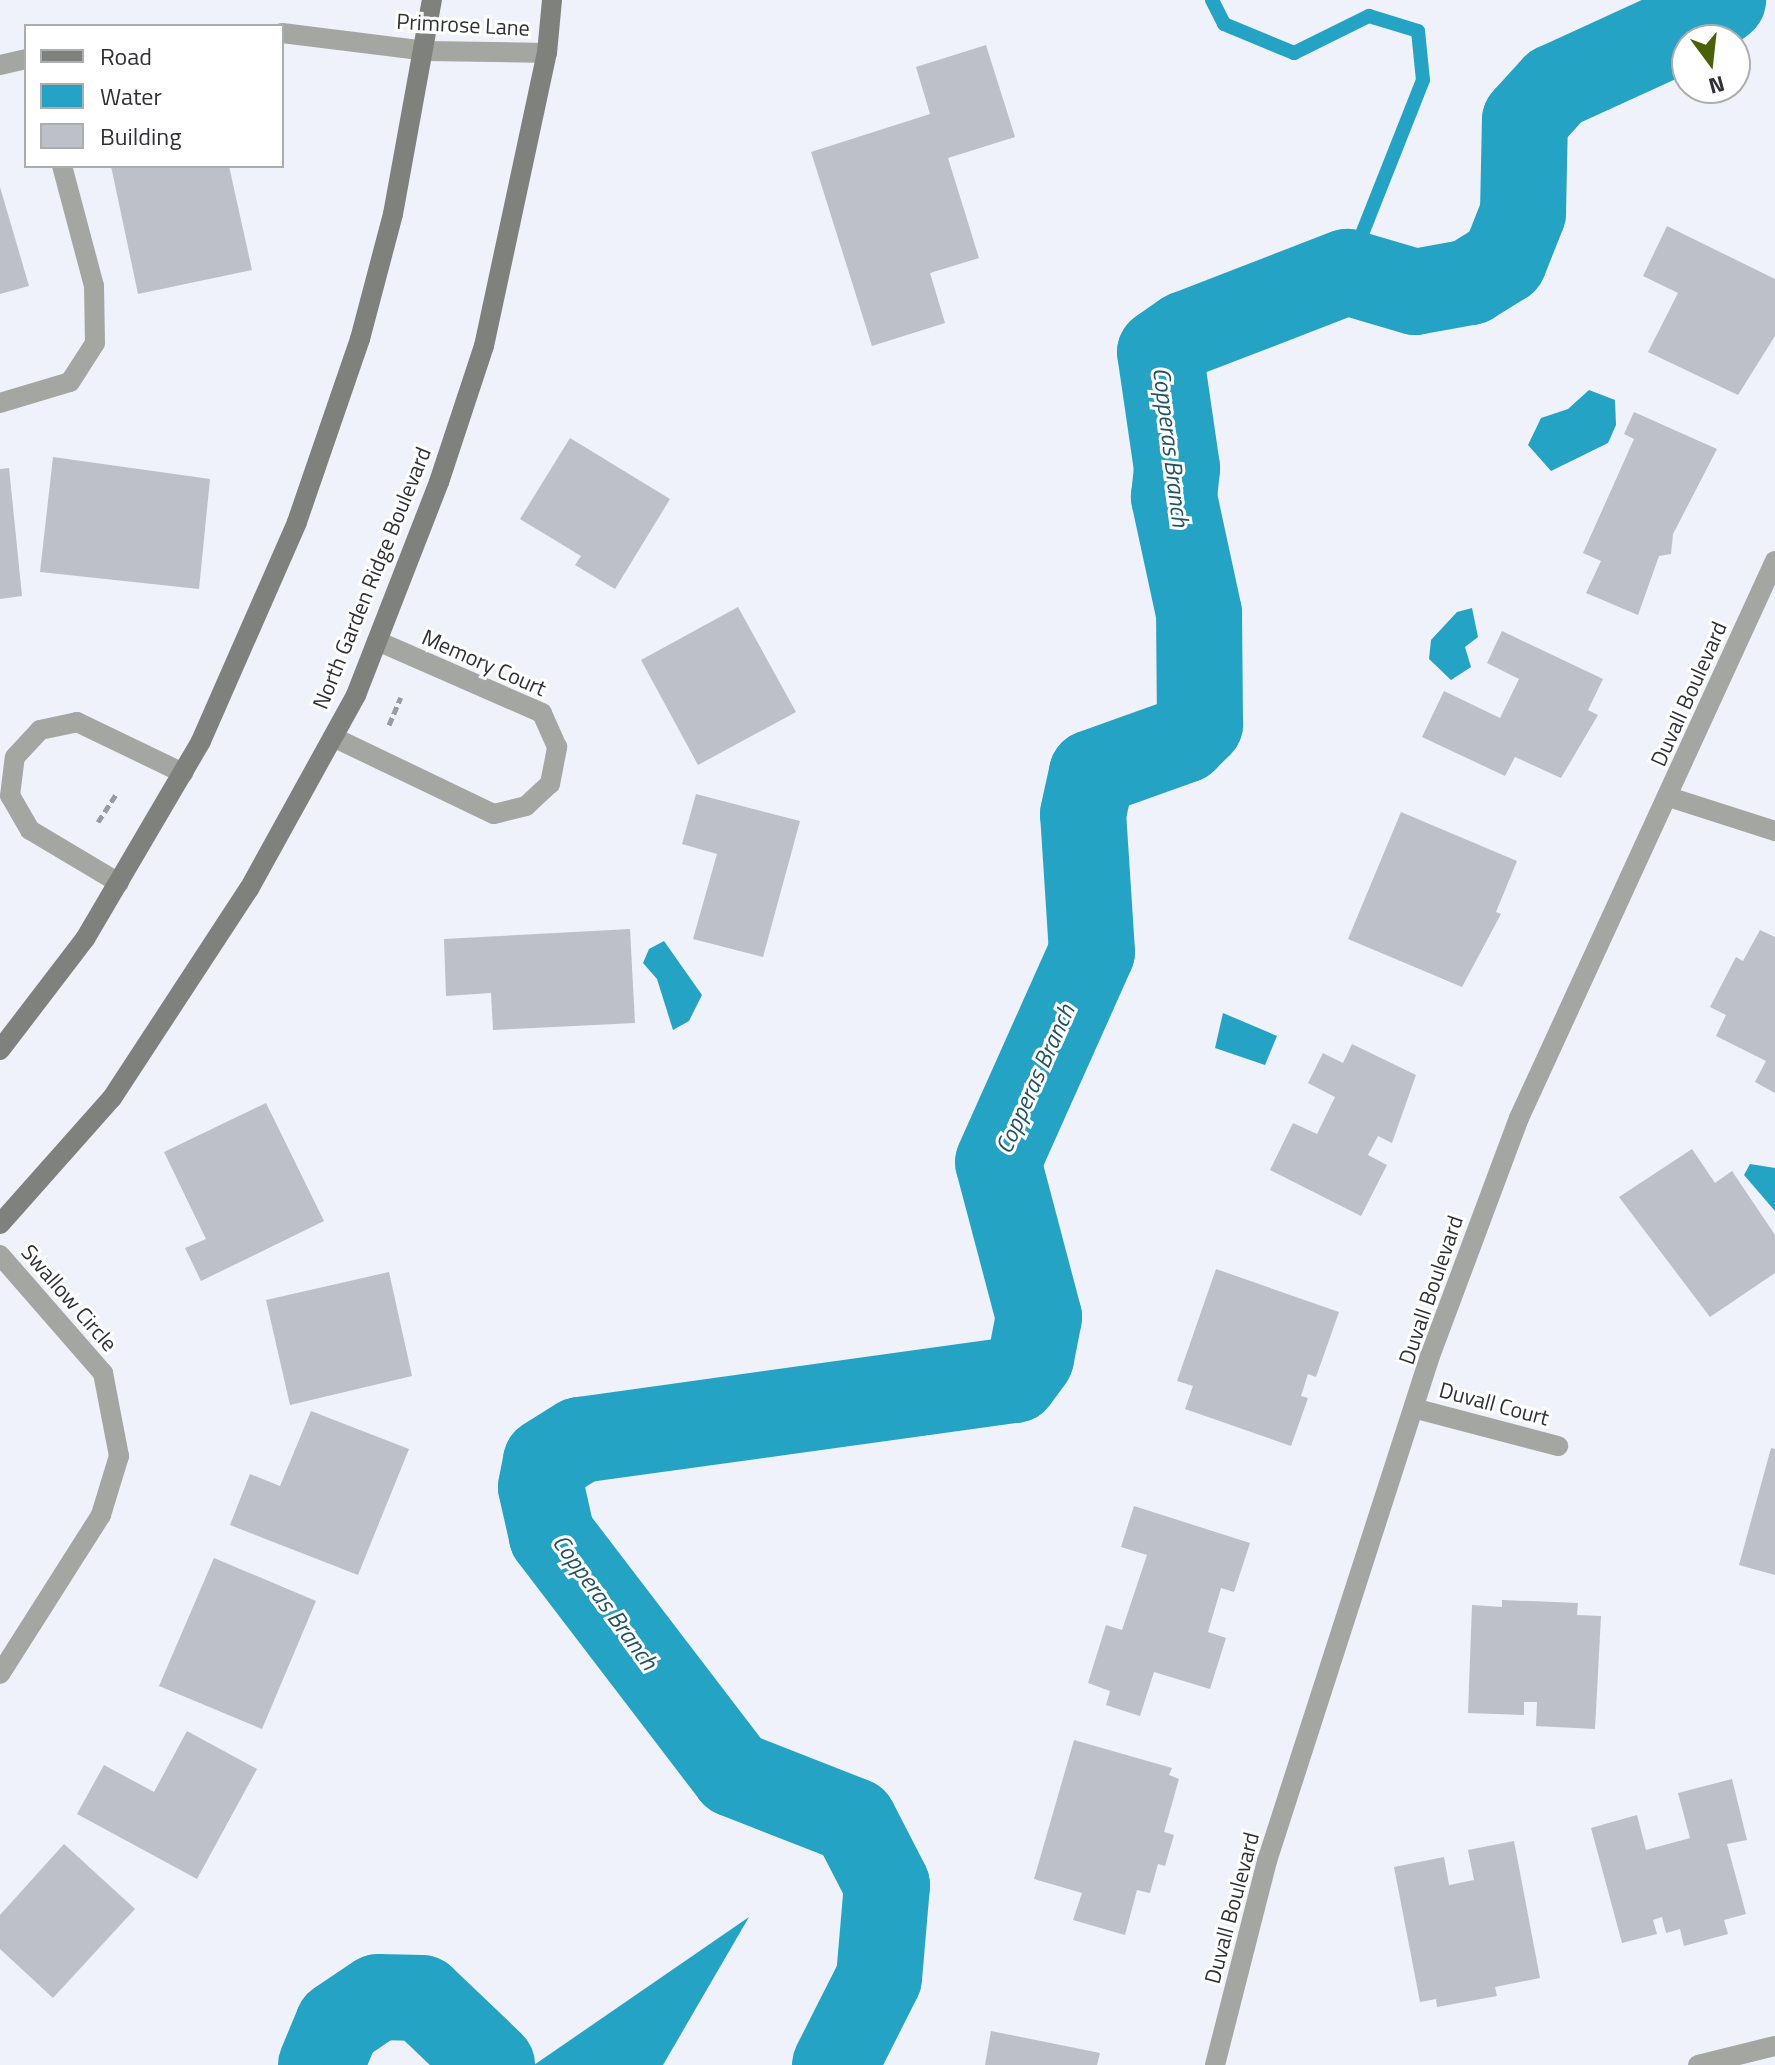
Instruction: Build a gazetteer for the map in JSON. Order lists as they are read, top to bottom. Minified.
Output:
{"streets":{"main road":["North Garden Ridge Boulevard"],"street":["Primrose Lane","Memory Court","Duvall Boulevard","Swallow Circle","Duvall Court"]},"crossings":[["Primrose Lane","North Garden Ridge Boulevard"],["North Garden Ridge Boulevard","Memory Court"],["Duvall Boulevard","Duvall Court"]],"water":["Copperas Branch"],"legend":["Road","Water","Building"],"north":"bottom"}
